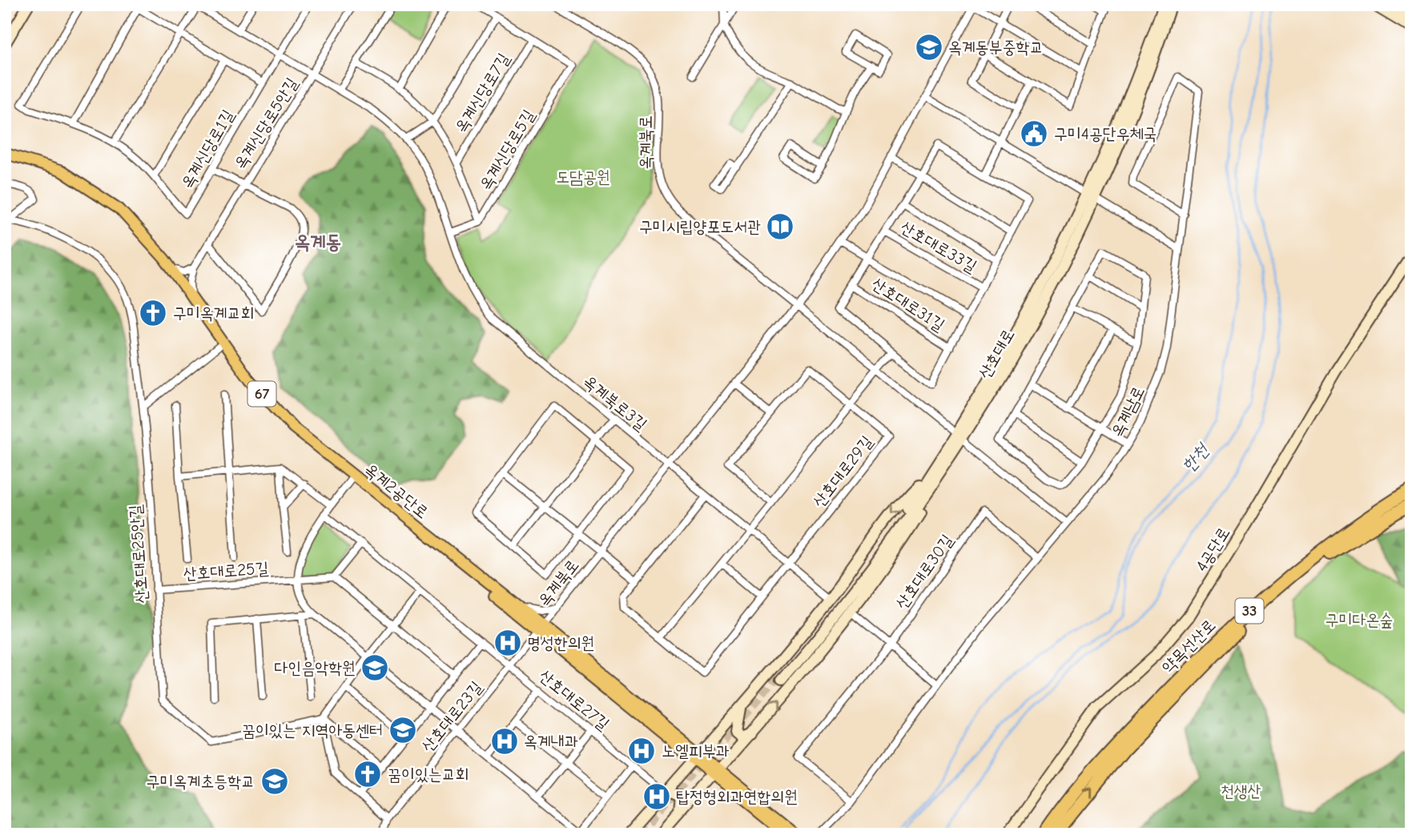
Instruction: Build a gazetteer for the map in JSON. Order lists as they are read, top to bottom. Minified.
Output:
{"streets":{"highway":["33","약목선산로"],"main road":["67","옥계2공단로"],"street":["옥계신당로7길","옥계신당로5안길","옥계북로","옥계신당로1길","옥계신당로5길","산호대로33길","산호대로31길","산호대로","옥계북로3길","옥계남로","산호대로29길","4공단로","산호대로25안길","산호대로25길","산호대로30길","산호대로27길","산호대로23길"]},"crossings":[["옥계신당로7길","옥계신당로5길"],["옥계신당로5안길","옥계2공단로"],["옥계북로","옥계북로3길"],["옥계북로","산호대로29길"],["옥계북로","옥계2공단로"],["옥계북로","산호대로23길"],["산호대로33길","산호대로31길"],["옥계남로","산호대로30길"],["옥계2공단로","산호대로23길"],["산호대로25안길","산호대로25길"],["산호대로27길","산호대로23길"]],"districts":["옥계동"],"water":["한천"],"parks":["도담공원","구미다온숲","천생산"],"places":{"school or university":["옥계동부중학교","다인음악학원","꿈이있는 지역아동센터","구미옥계초등학교"],"public building":["구미4공단우체국"],"library":["구미시립양포도서관"],"church":["구미옥계교회","꿈이있는교회"],"hospital":["명성한의원","옥계내과","노엘피부과","탑정형외과연합의원"]}}
